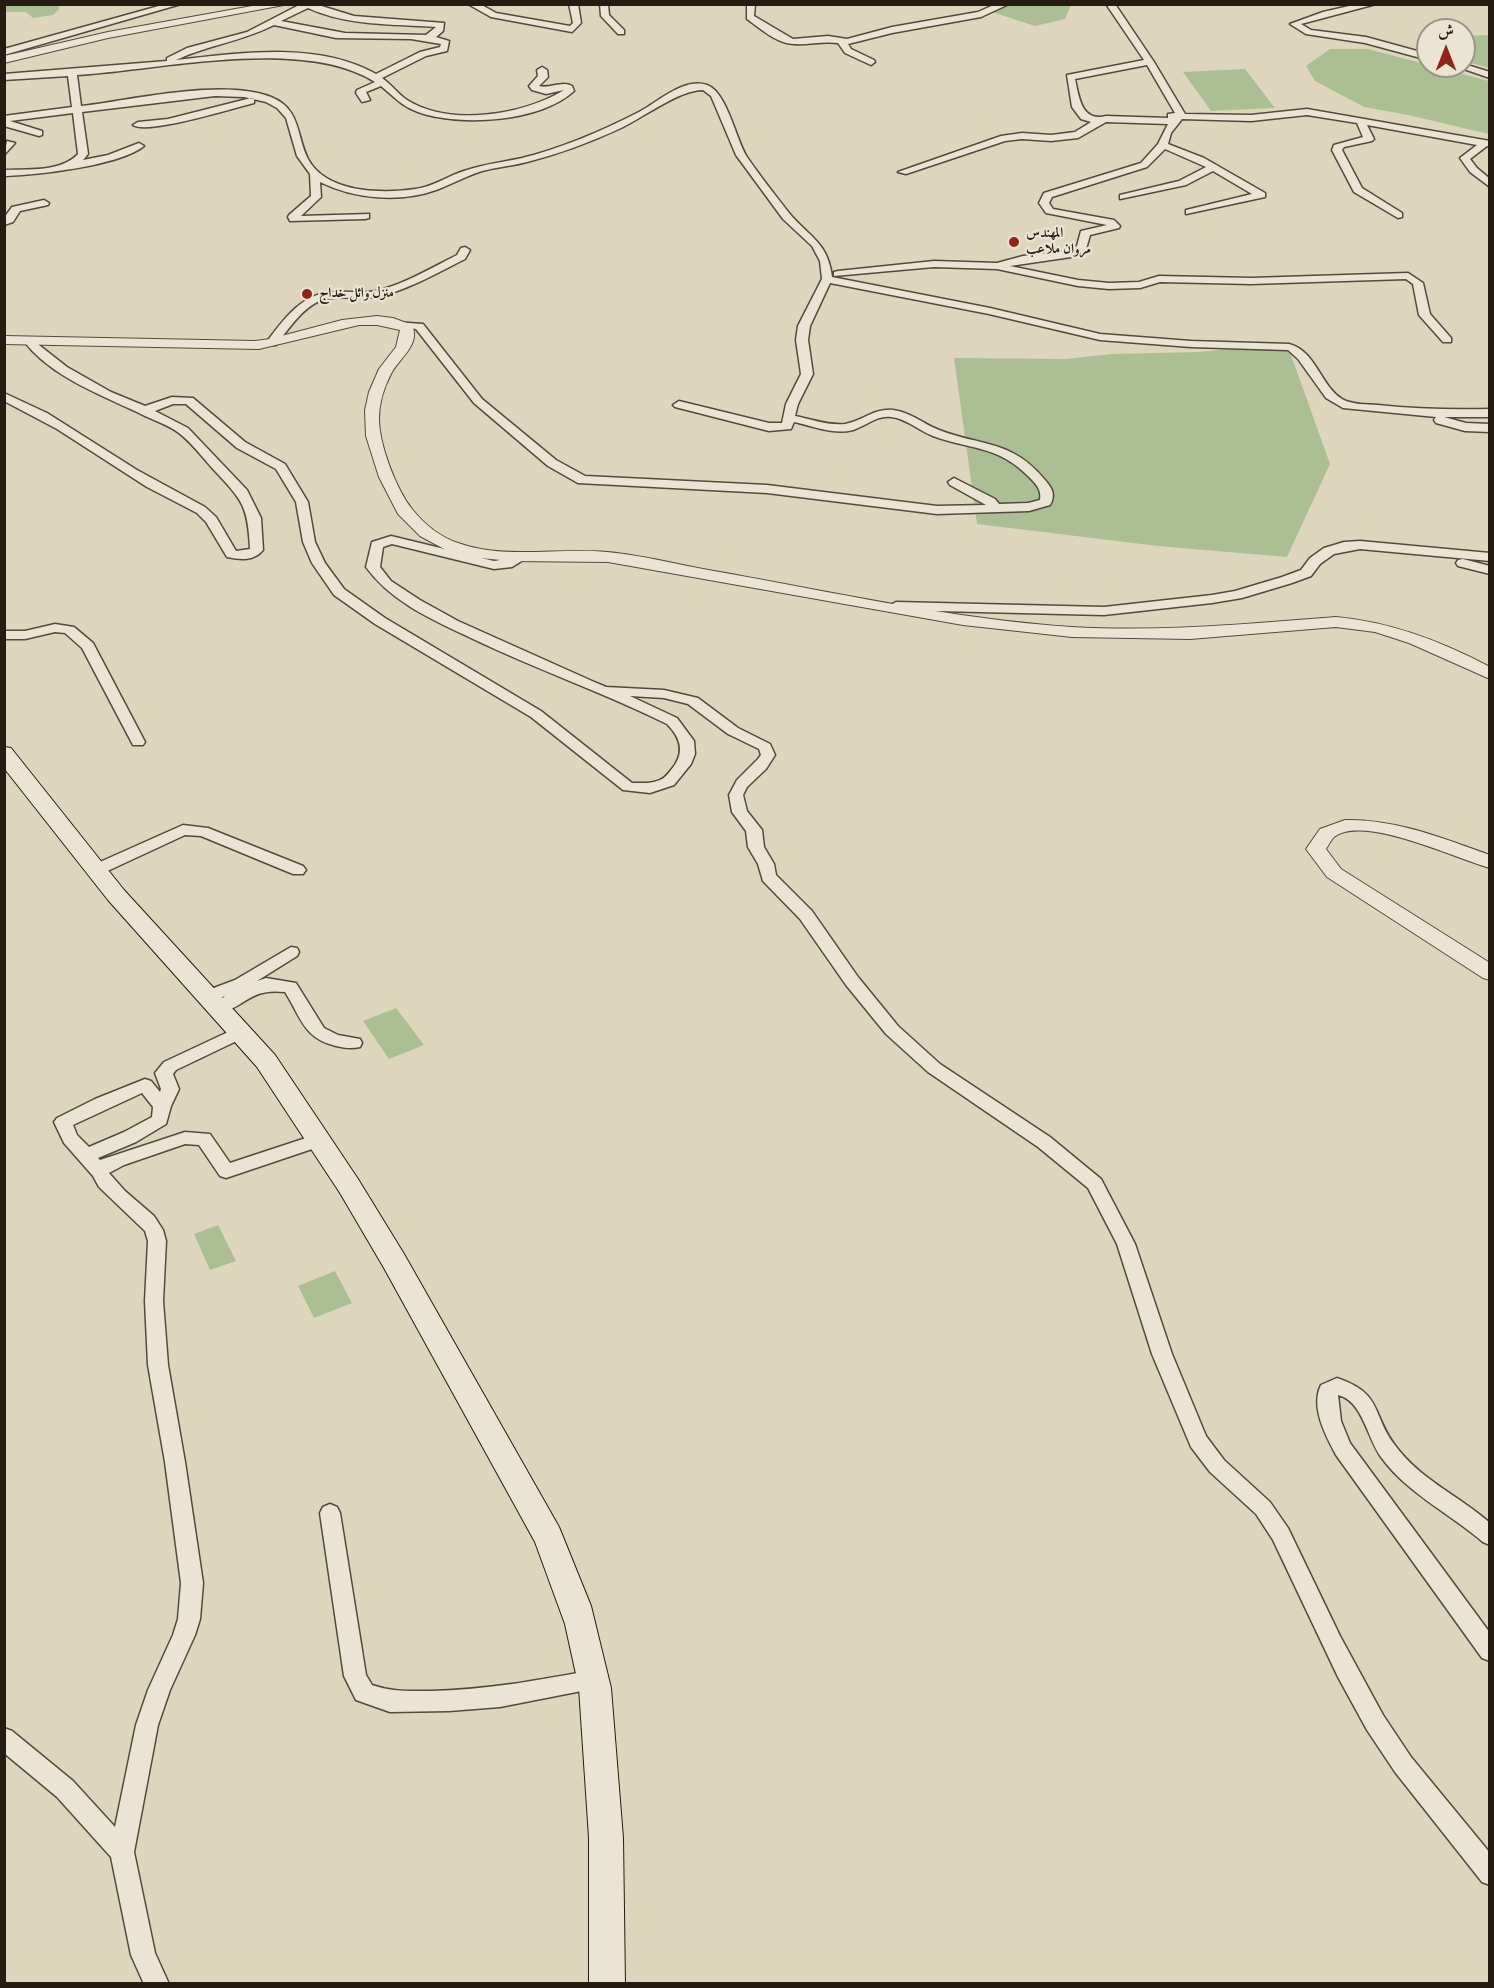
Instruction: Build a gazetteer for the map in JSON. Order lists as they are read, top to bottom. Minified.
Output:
{"places":["المهندس مروان ملاعب","منزل وائل خداج"],"north":"top"}
